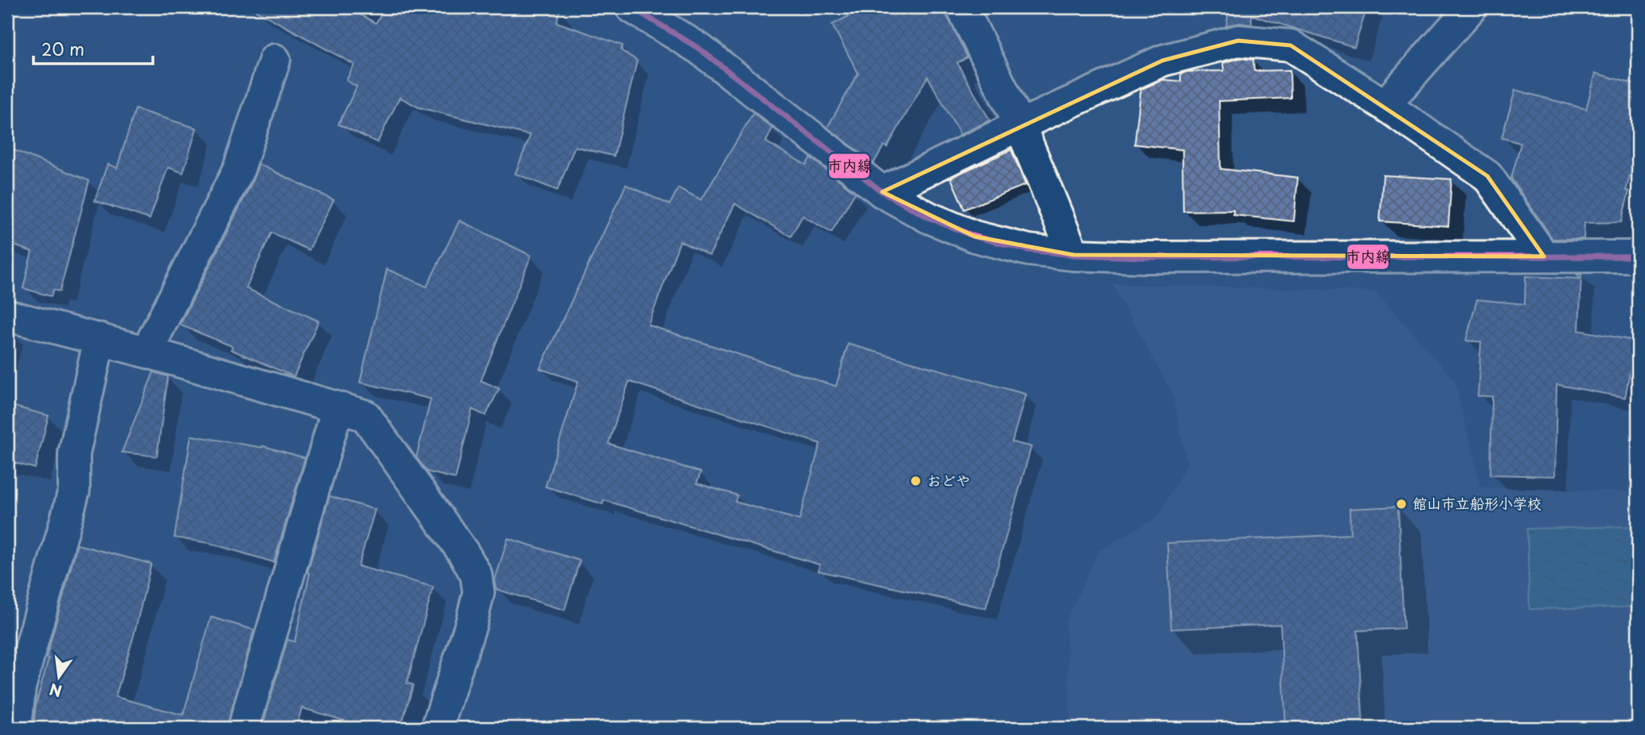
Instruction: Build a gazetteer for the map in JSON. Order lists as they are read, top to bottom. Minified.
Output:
{"places":["おどや","館山市立船形小学校"],"lines":["transit line 市内線"],"scale_bar":"20 m","north":"bottom"}
